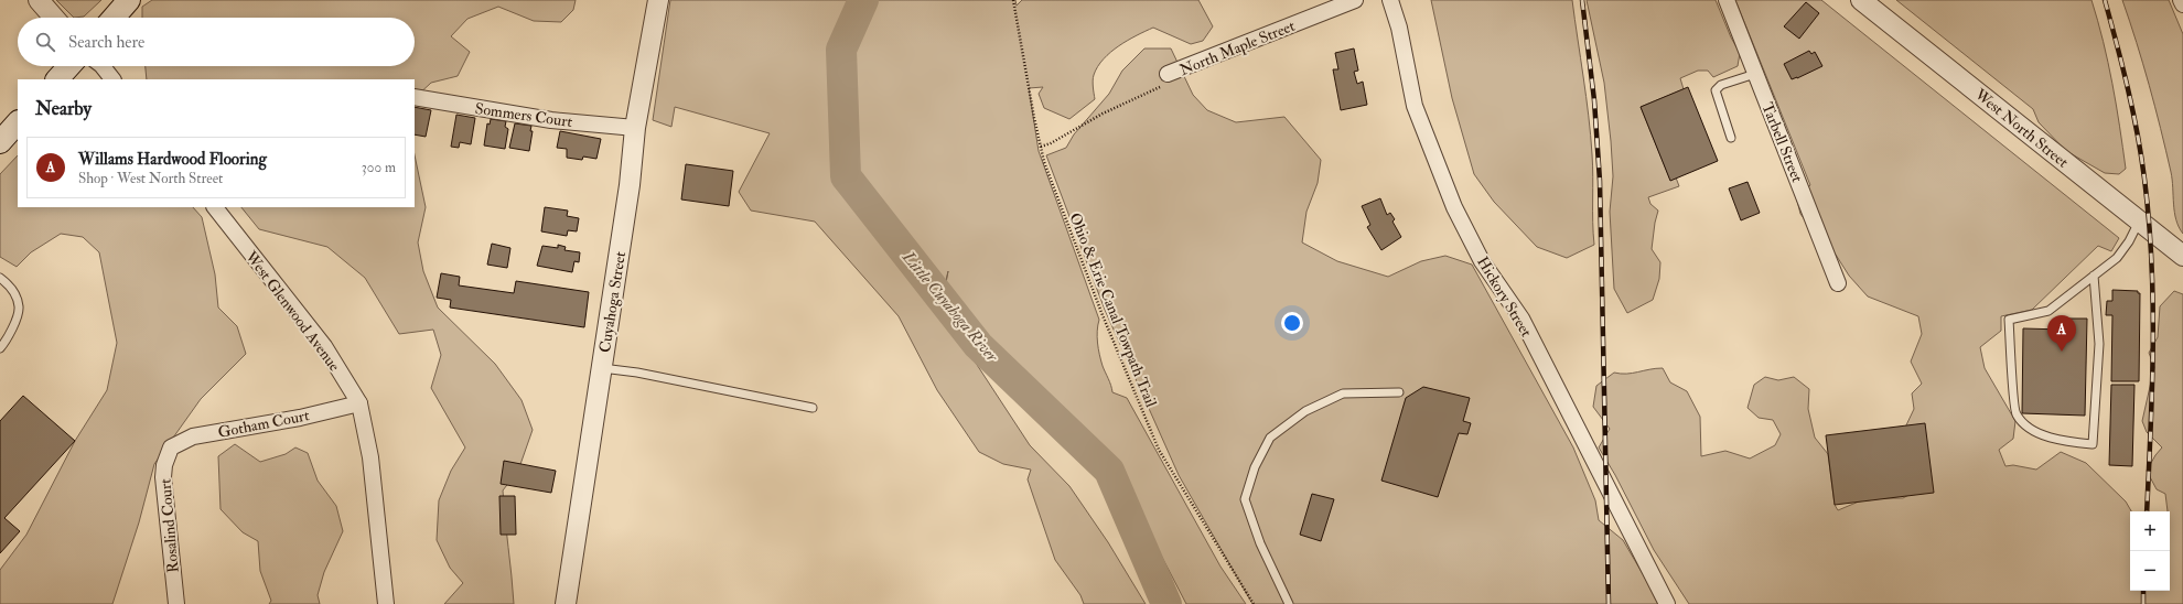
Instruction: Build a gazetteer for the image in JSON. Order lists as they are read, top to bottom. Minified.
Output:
{"streets":{"street":["North Maple Street","Sommers Court","West North Street","Tarbell Street","Hickory Street","Cuyahoga Street","West Glenwood Avenue","Gotham Court","Rosalind Court"],"path":["Ohio & Erie Canal Towpath Trail"]},"crossings":[["Sommers Court","Cuyahoga Street"],["West Glenwood Avenue","Gotham Court"],["Gotham Court","Rosalind Court"]],"water":["Little Cuyahoga River"],"page":{"search":"Search here","heading":"Nearby","list":[{"mark":"A","name":"Willams Hardwood Flooring","note":"Shop · West North Street","value":"300 m"}],"pins":"A","map_buttons":["+","−"]}}
